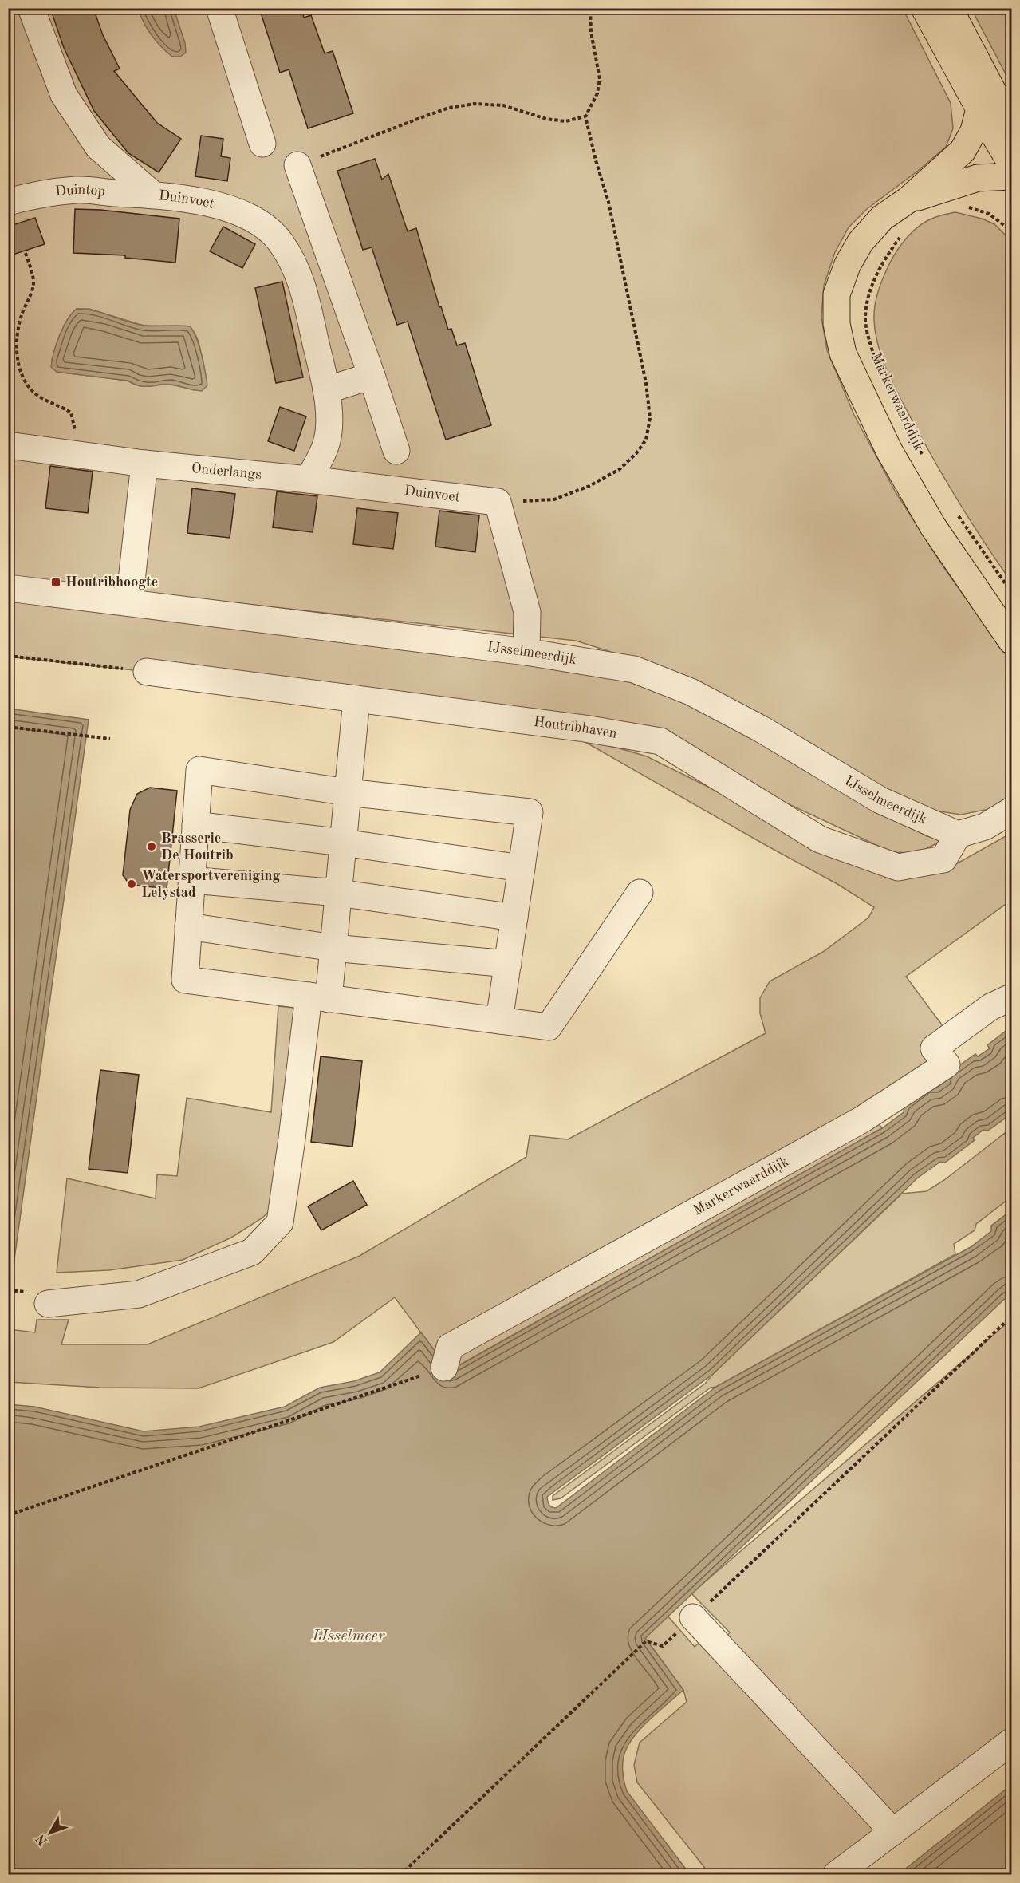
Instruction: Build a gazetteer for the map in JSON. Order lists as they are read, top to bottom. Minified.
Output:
{"streets":{"street":["Duintop","Duinvoet","Markerwaarddijk","Onderlangs","IJsselmeerdijk","Houtribhaven"]},"crossings":[["Duintop","Duinvoet"],["Duinvoet","Onderlangs"],["IJsselmeerdijk","Houtribhaven"]],"water":["IJsselmeer"],"places":{"transit":["Houtribhoogte"],"other":["Brasserie De Houtrib","Watersportvereniging Lelystad"]},"north":"bottom left"}
